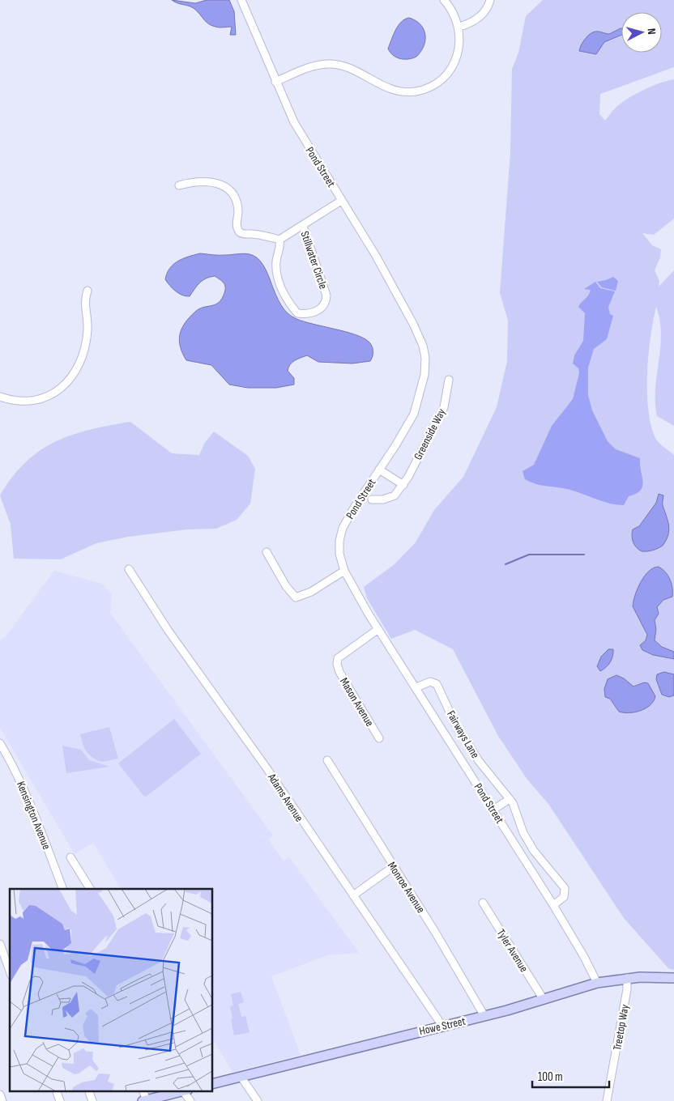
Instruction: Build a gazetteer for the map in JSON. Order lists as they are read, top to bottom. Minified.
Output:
{"streets":{"main road":["Howe Street"],"street":["Pond Street","Stillwater Circle","Greenside Way","Mason Avenue","Fairways Lane","Adams Avenue","Kensington Avenue","Monroe Avenue","Tyler Avenue","Treetop Way"]},"crossings":[["Pond Street","Mason Avenue"],["Pond Street","Fairways Lane"],["Pond Street","Howe Street"],["Adams Avenue","Howe Street"],["Monroe Avenue","Howe Street"],["Tyler Avenue","Howe Street"],["Howe Street","Treetop Way"]],"scale_bar":"100 m","north":"right"}
